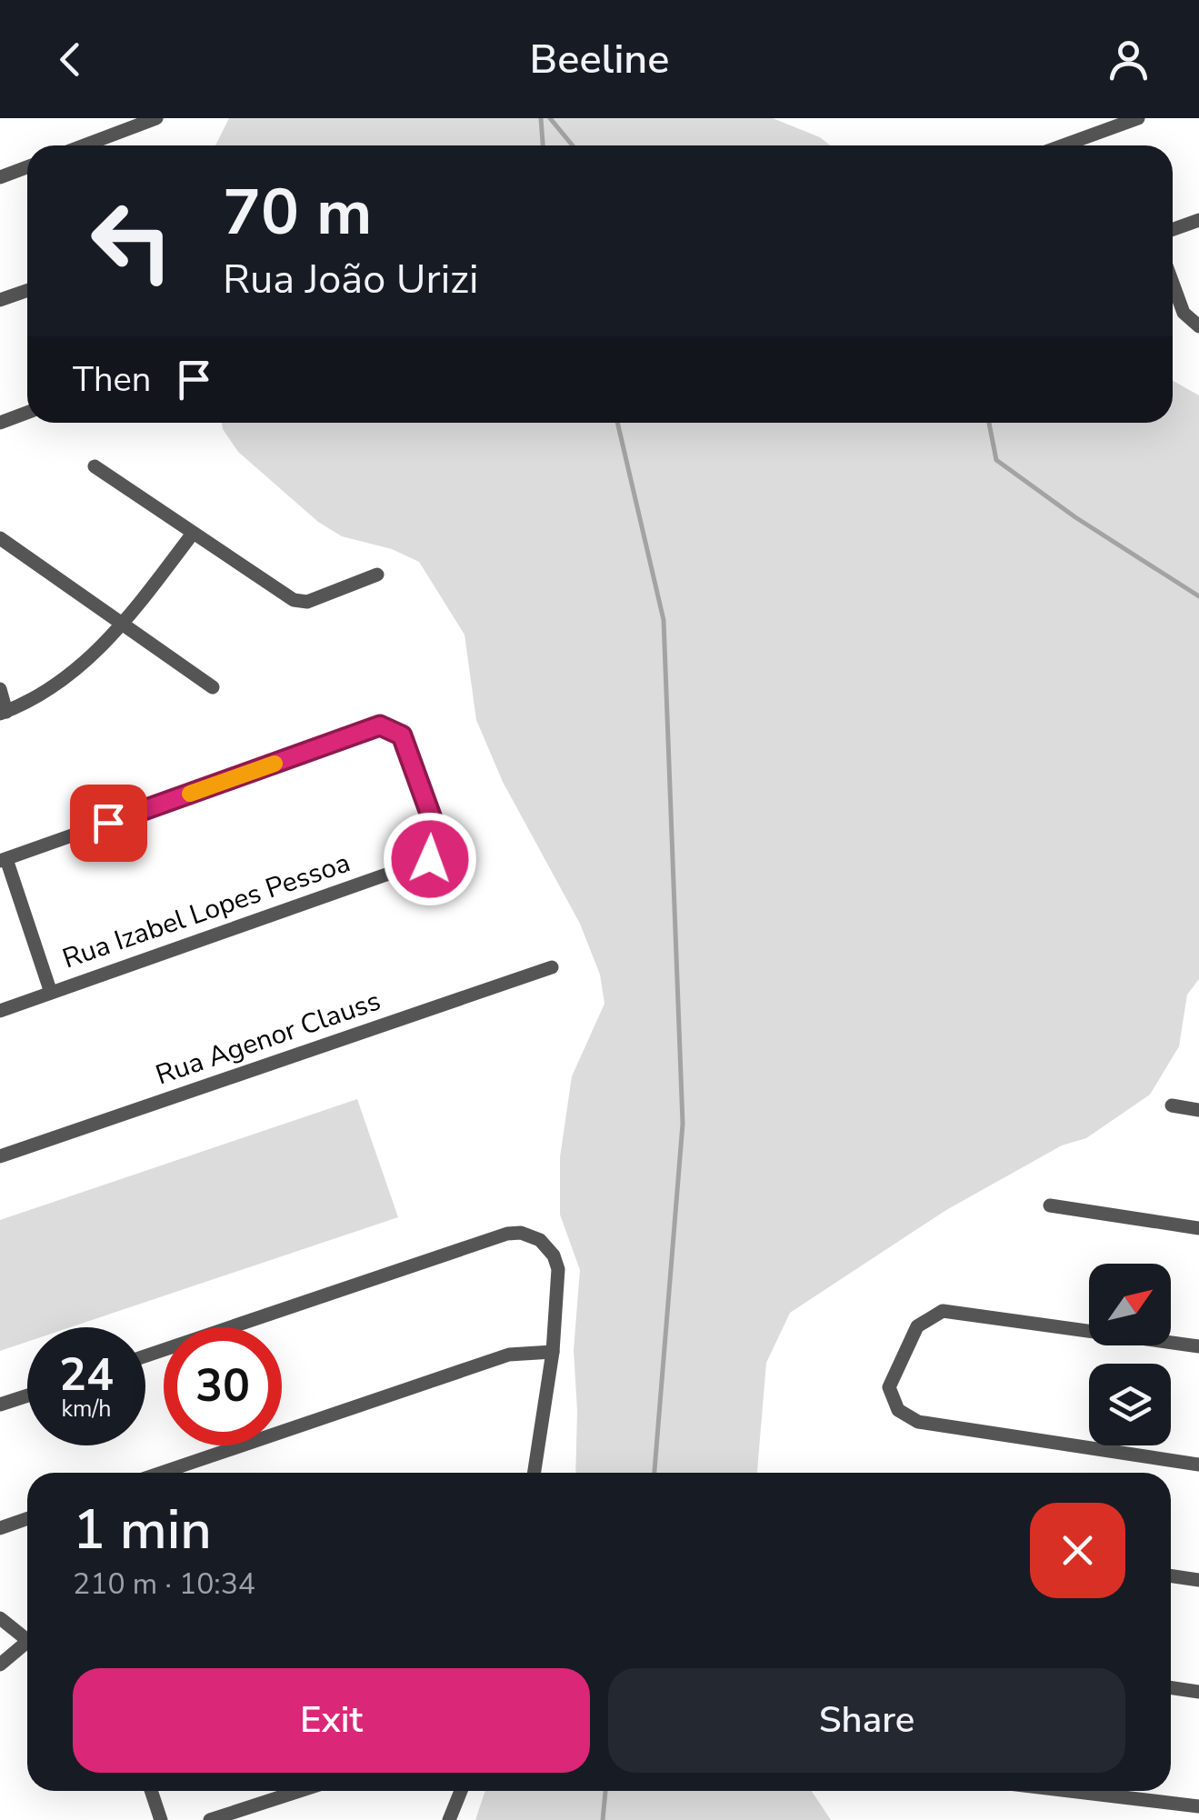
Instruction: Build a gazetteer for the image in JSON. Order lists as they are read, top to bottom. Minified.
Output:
{"streets":{"street":["Rua Izabel Lopes Pessoa","Rua Agenor Clauss"]},"north":"top right","page":{"header":"Beeline","turn":["70 m","Rua João Urizi"],"then":"Then","speed":"24 km/h","limit":"30","heading":["1 min","210 m · 10:34"],"buttons":["Exit","Share"]}}
